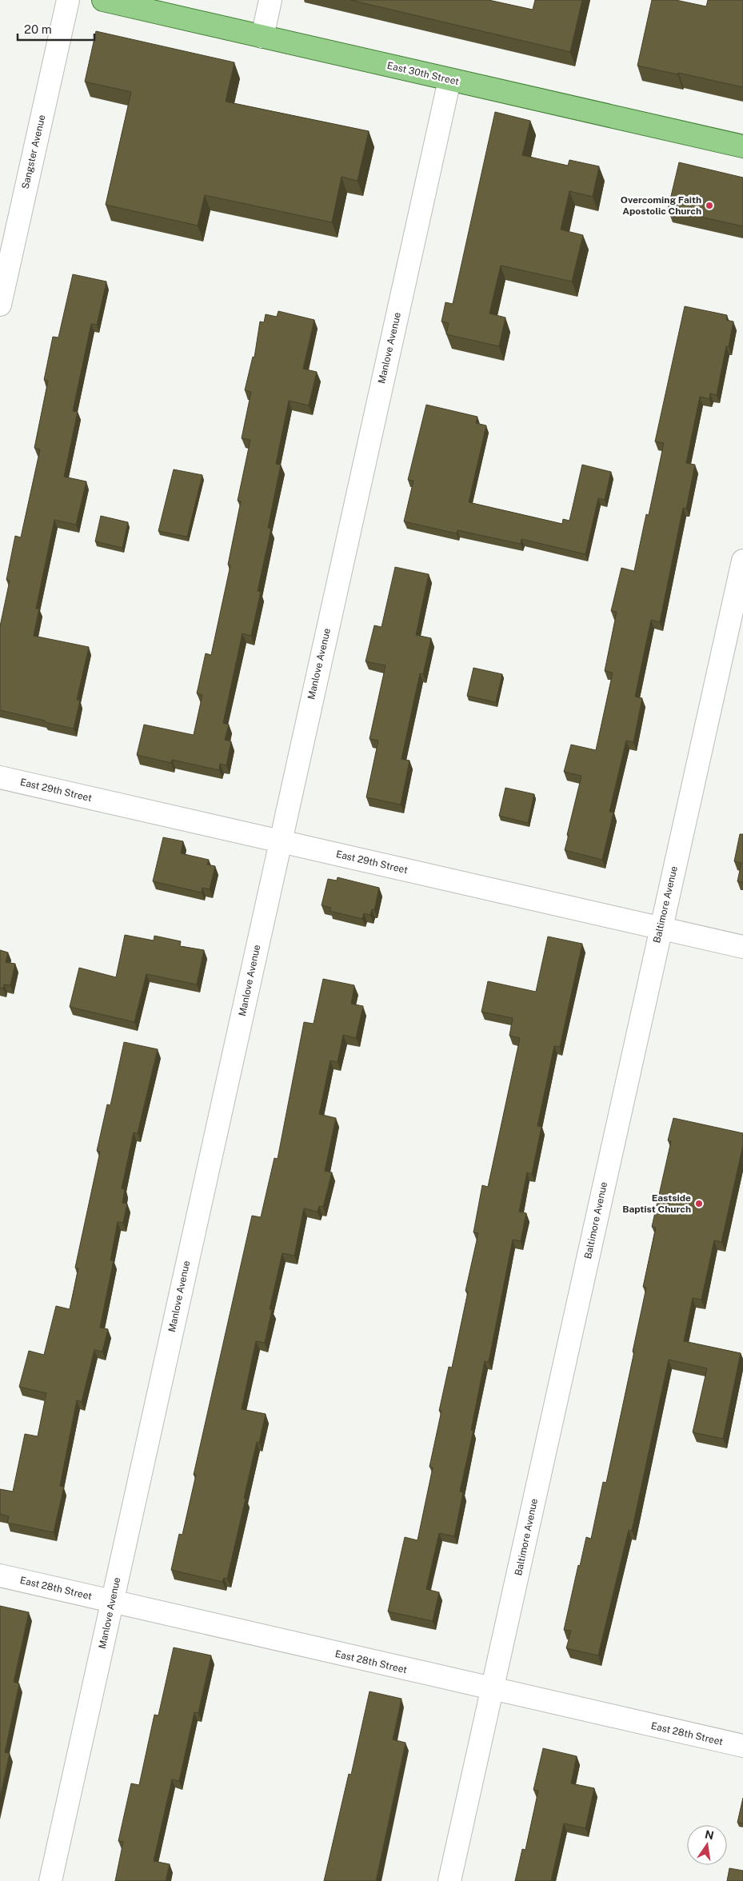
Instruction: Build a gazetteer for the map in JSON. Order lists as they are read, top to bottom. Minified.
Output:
{"streets":{"main road":["East 30th Street"],"street":["Sangster Avenue","Manlove Avenue","East 29th Street","Baltimore Avenue","East 28th Street"]},"crossings":[["East 30th Street","Manlove Avenue"],["Manlove Avenue","East 29th Street"],["Manlove Avenue","East 28th Street"],["East 29th Street","Baltimore Avenue"],["Baltimore Avenue","East 28th Street"]],"places":["Overcoming Faith Apostolic Church","Eastside Baptist Church"],"scale_bar":"20 m","north":"top"}
